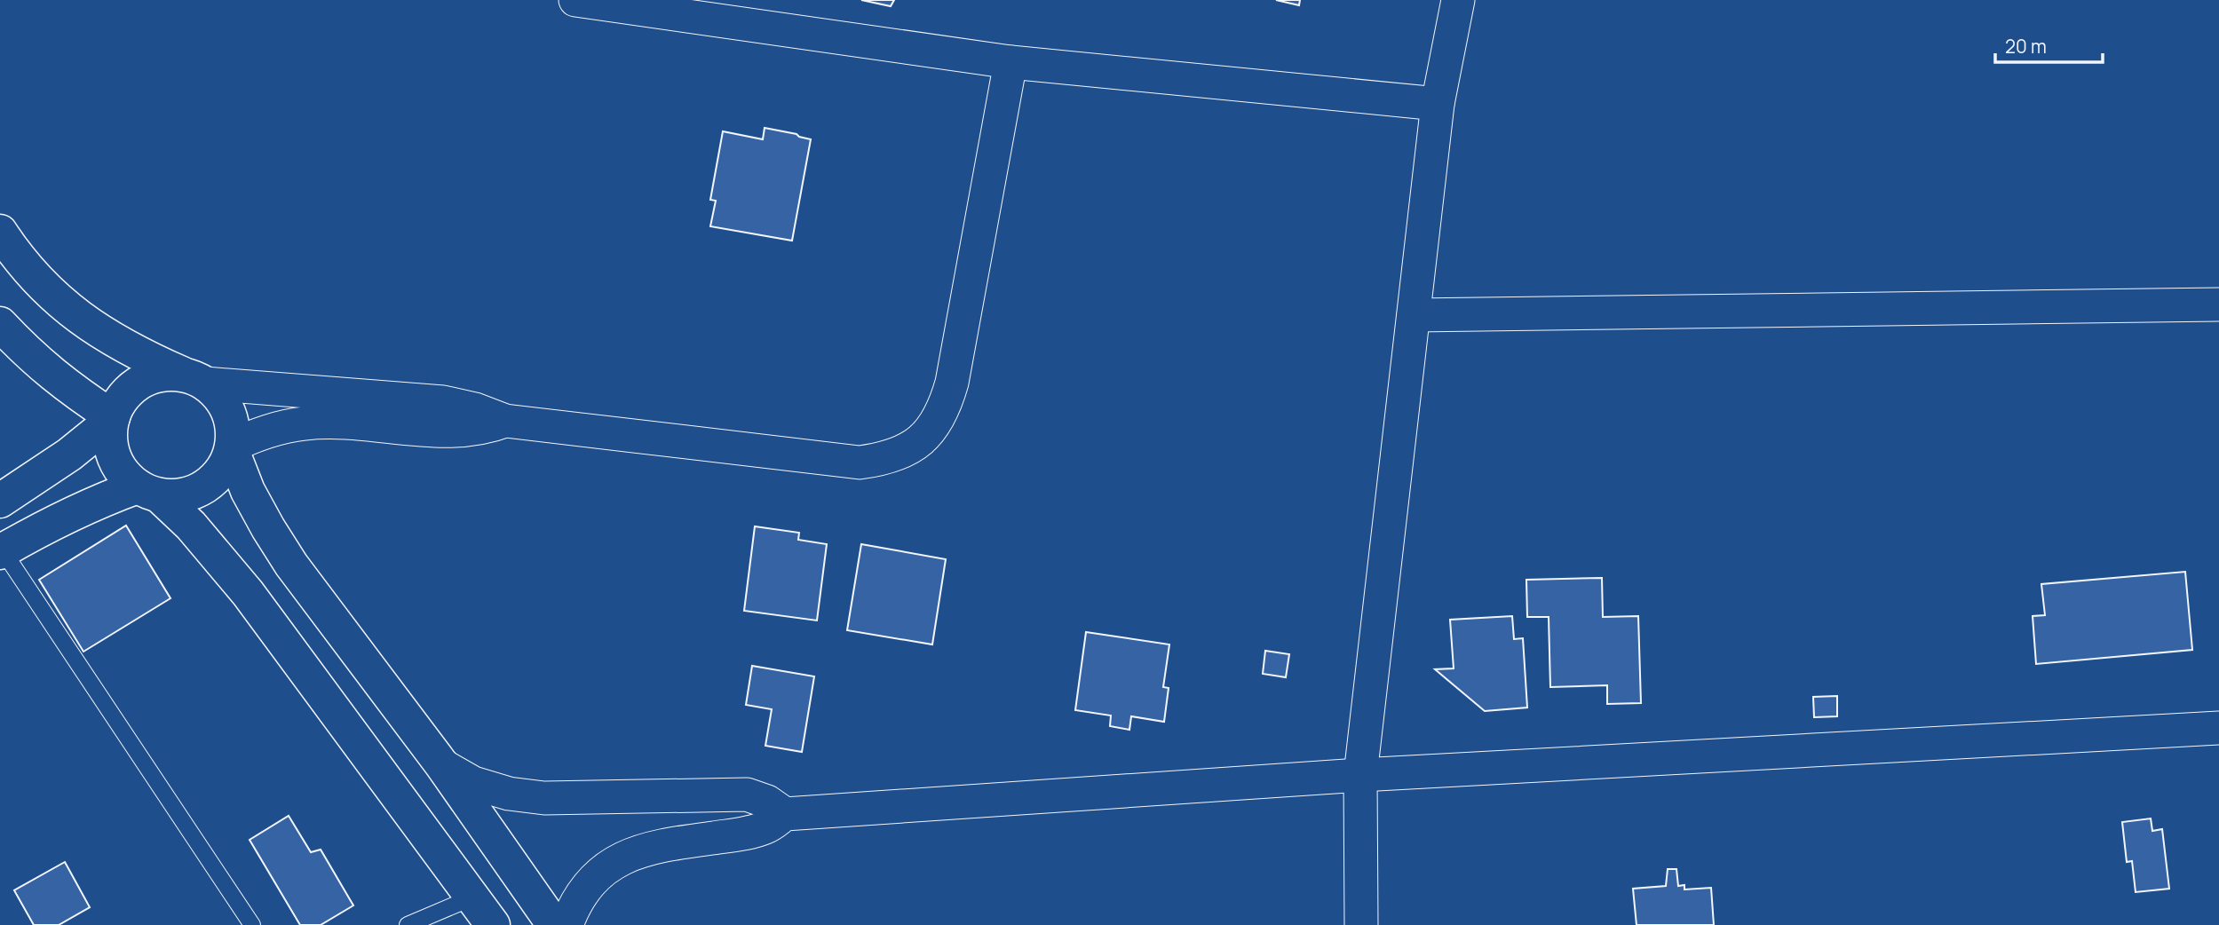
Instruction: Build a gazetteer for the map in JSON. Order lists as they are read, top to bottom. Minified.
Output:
{"scale_bar":"20 m"}
